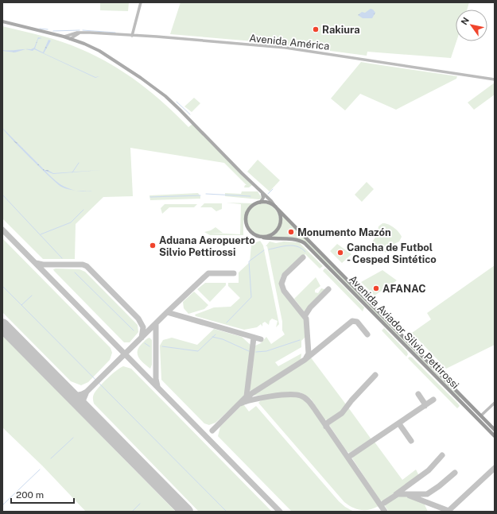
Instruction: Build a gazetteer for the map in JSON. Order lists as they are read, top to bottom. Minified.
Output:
{"streets":{"highway":["Avenida Aviador Silvio Pettirossi"],"main road":["Avenida América"]},"crossings":[["Avenida América","Avenida Aviador Silvio Pettirossi"]],"places":["Rakiura","Monumento Mazón","Aduana Aeropuerto Silvio Pettirossi","Cancha de Futbol - Cesped Sintético","AFANAC"],"scale_bar":"200 m","north":"top left"}
